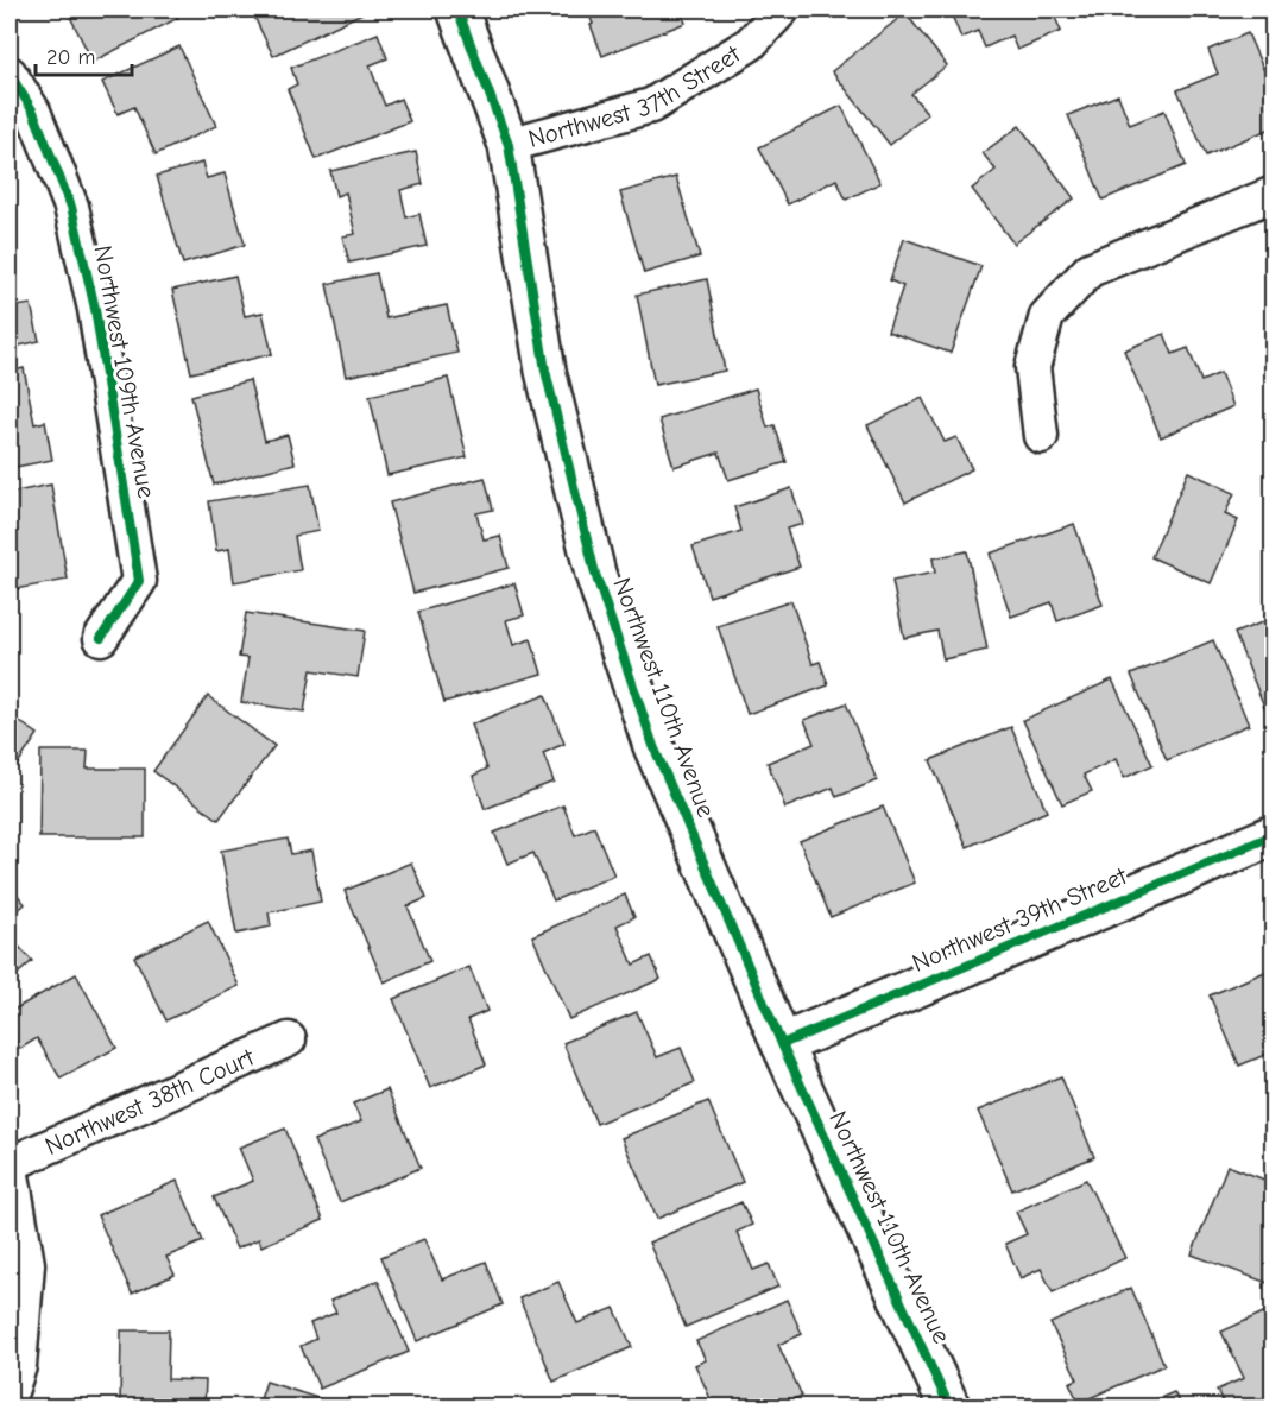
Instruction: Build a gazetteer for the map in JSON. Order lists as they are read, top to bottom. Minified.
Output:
{"streets":{"street":["Northwest 37th Street","Northwest 109th Avenue","Northwest 110th Avenue","Northwest 39th Street","Northwest 38th Court"]},"crossings":[["Northwest 37th Street","Northwest 110th Avenue"],["Northwest 110th Avenue","Northwest 39th Street"]],"scale_bar":"20 m"}
